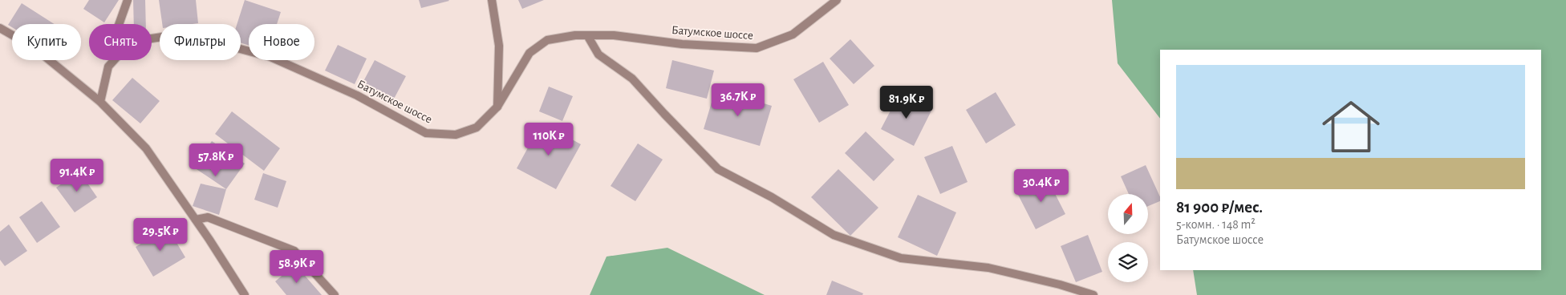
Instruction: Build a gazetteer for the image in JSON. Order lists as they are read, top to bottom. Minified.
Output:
{"streets":{"street":["Батумское шоссе"]},"north":"top","page":{"chip":["Купить","Снять","Фильтры","Новое"],"list":[{"name":"81 900 ₽/мес.","note":"5-комн. · 148 m² · Батумское шоссе"}],"price":["36.7K ₽","81.9K ₽","110K ₽","57.8K ₽","91.4K ₽","30.4K ₽","29.5K ₽","58.9K ₽"]}}
